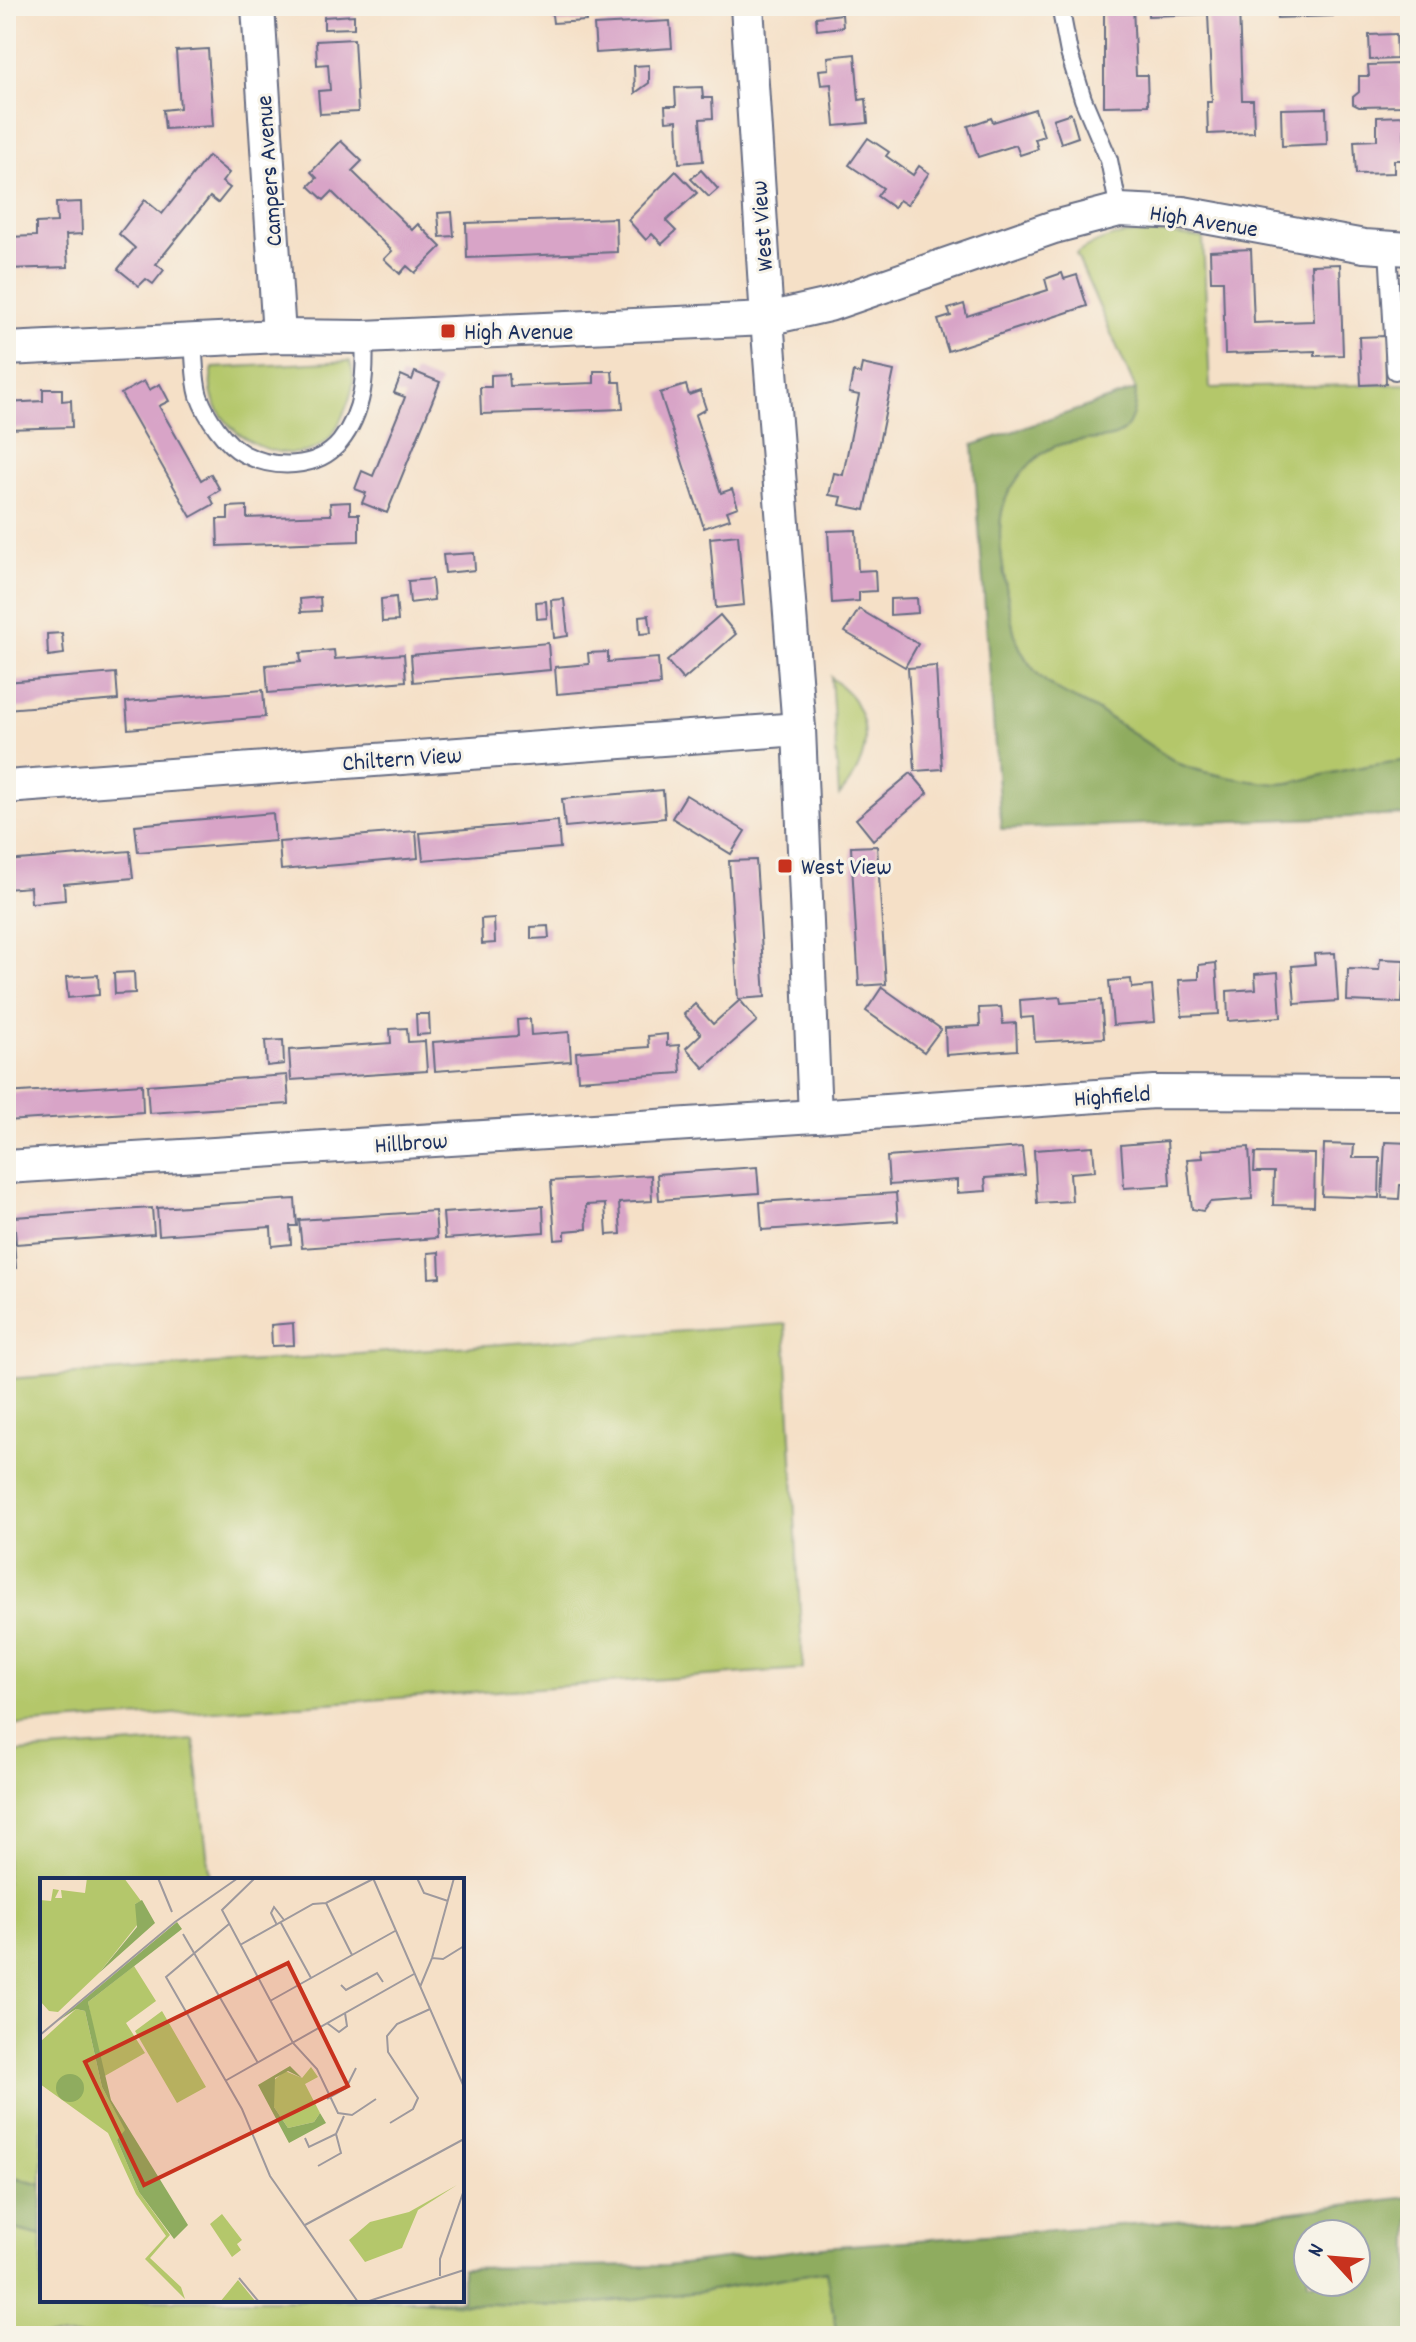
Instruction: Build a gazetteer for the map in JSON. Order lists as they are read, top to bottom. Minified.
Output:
{"streets":{"street":["Campers Avenue","High Avenue","West View","Chiltern View","Highfield","Hillbrow"]},"crossings":[["Campers Avenue","High Avenue"],["High Avenue","West View"],["West View","Chiltern View"],["West View","Highfield"],["West View","Hillbrow"],["Highfield","Hillbrow"]],"places":{"transit":["High Avenue","West View"]},"north":"top left"}
